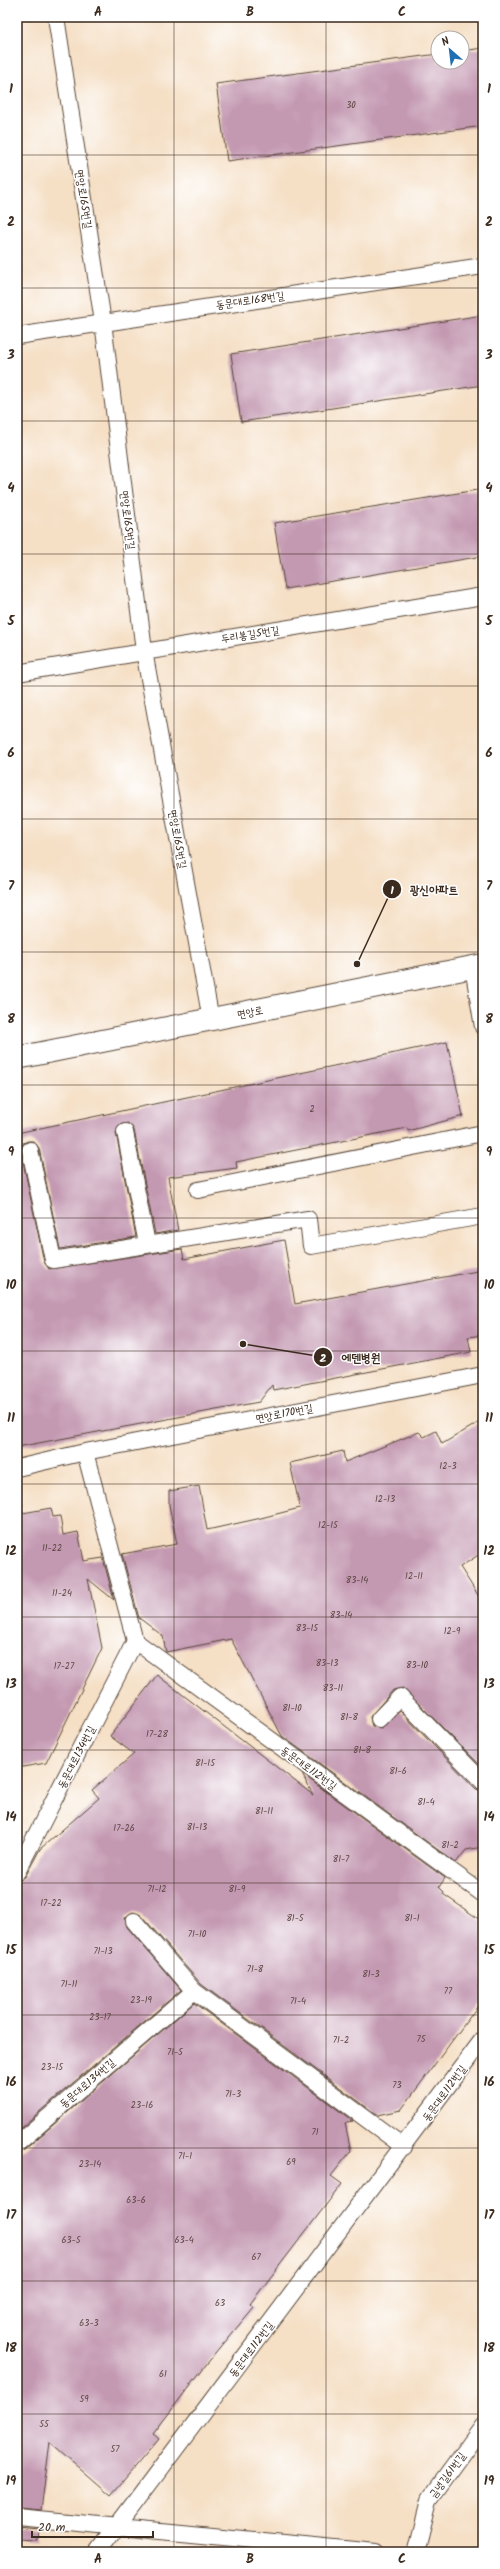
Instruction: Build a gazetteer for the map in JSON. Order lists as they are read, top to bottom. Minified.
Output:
{"streets":{"main road":["면앙로"],"lane":["면앙로165번길","동문대로168번길","두리봉길5번길","면앙로170번길","동문대로134번길","동문대로112번길","금녕길61번길"]},"crossings":[["면앙로165번길","동문대로168번길"],["면앙로165번길","두리봉길5번길"],["면앙로165번길","면앙로"],["동문대로134번길","동문대로112번길"]],"places":["광신아파트","에덴병원"],"house_numbers":["30","2","12-3","12-13","12-15","11-22","12-11","83-14","11-24","83-14","83-15","12-9","83-13","83-10","17-27","83-11","81-10","81-8","17-28","81-8","81-15","81-6","81-4","81-11","81-13","17-26","81-2","81-7","71-12","81-9","17-22","81-5","81-1","71-10","71-13","71-8","81-3","71-11","77","23-19","71-4","23-17","75","71-2","71-5","23-15","73","71-3","23-16","71","71-1","69","23-14","63-6","63-5","63-4","67","63","63-3","61","59","55","57"],"scale_bar":"20 m","north":"top left","grid":{"columns":["A","B","C"],"rows":["1","2","3","4","5","6","7","8","9","10","11","12","13","14","15","16","17","18","19"]}}
